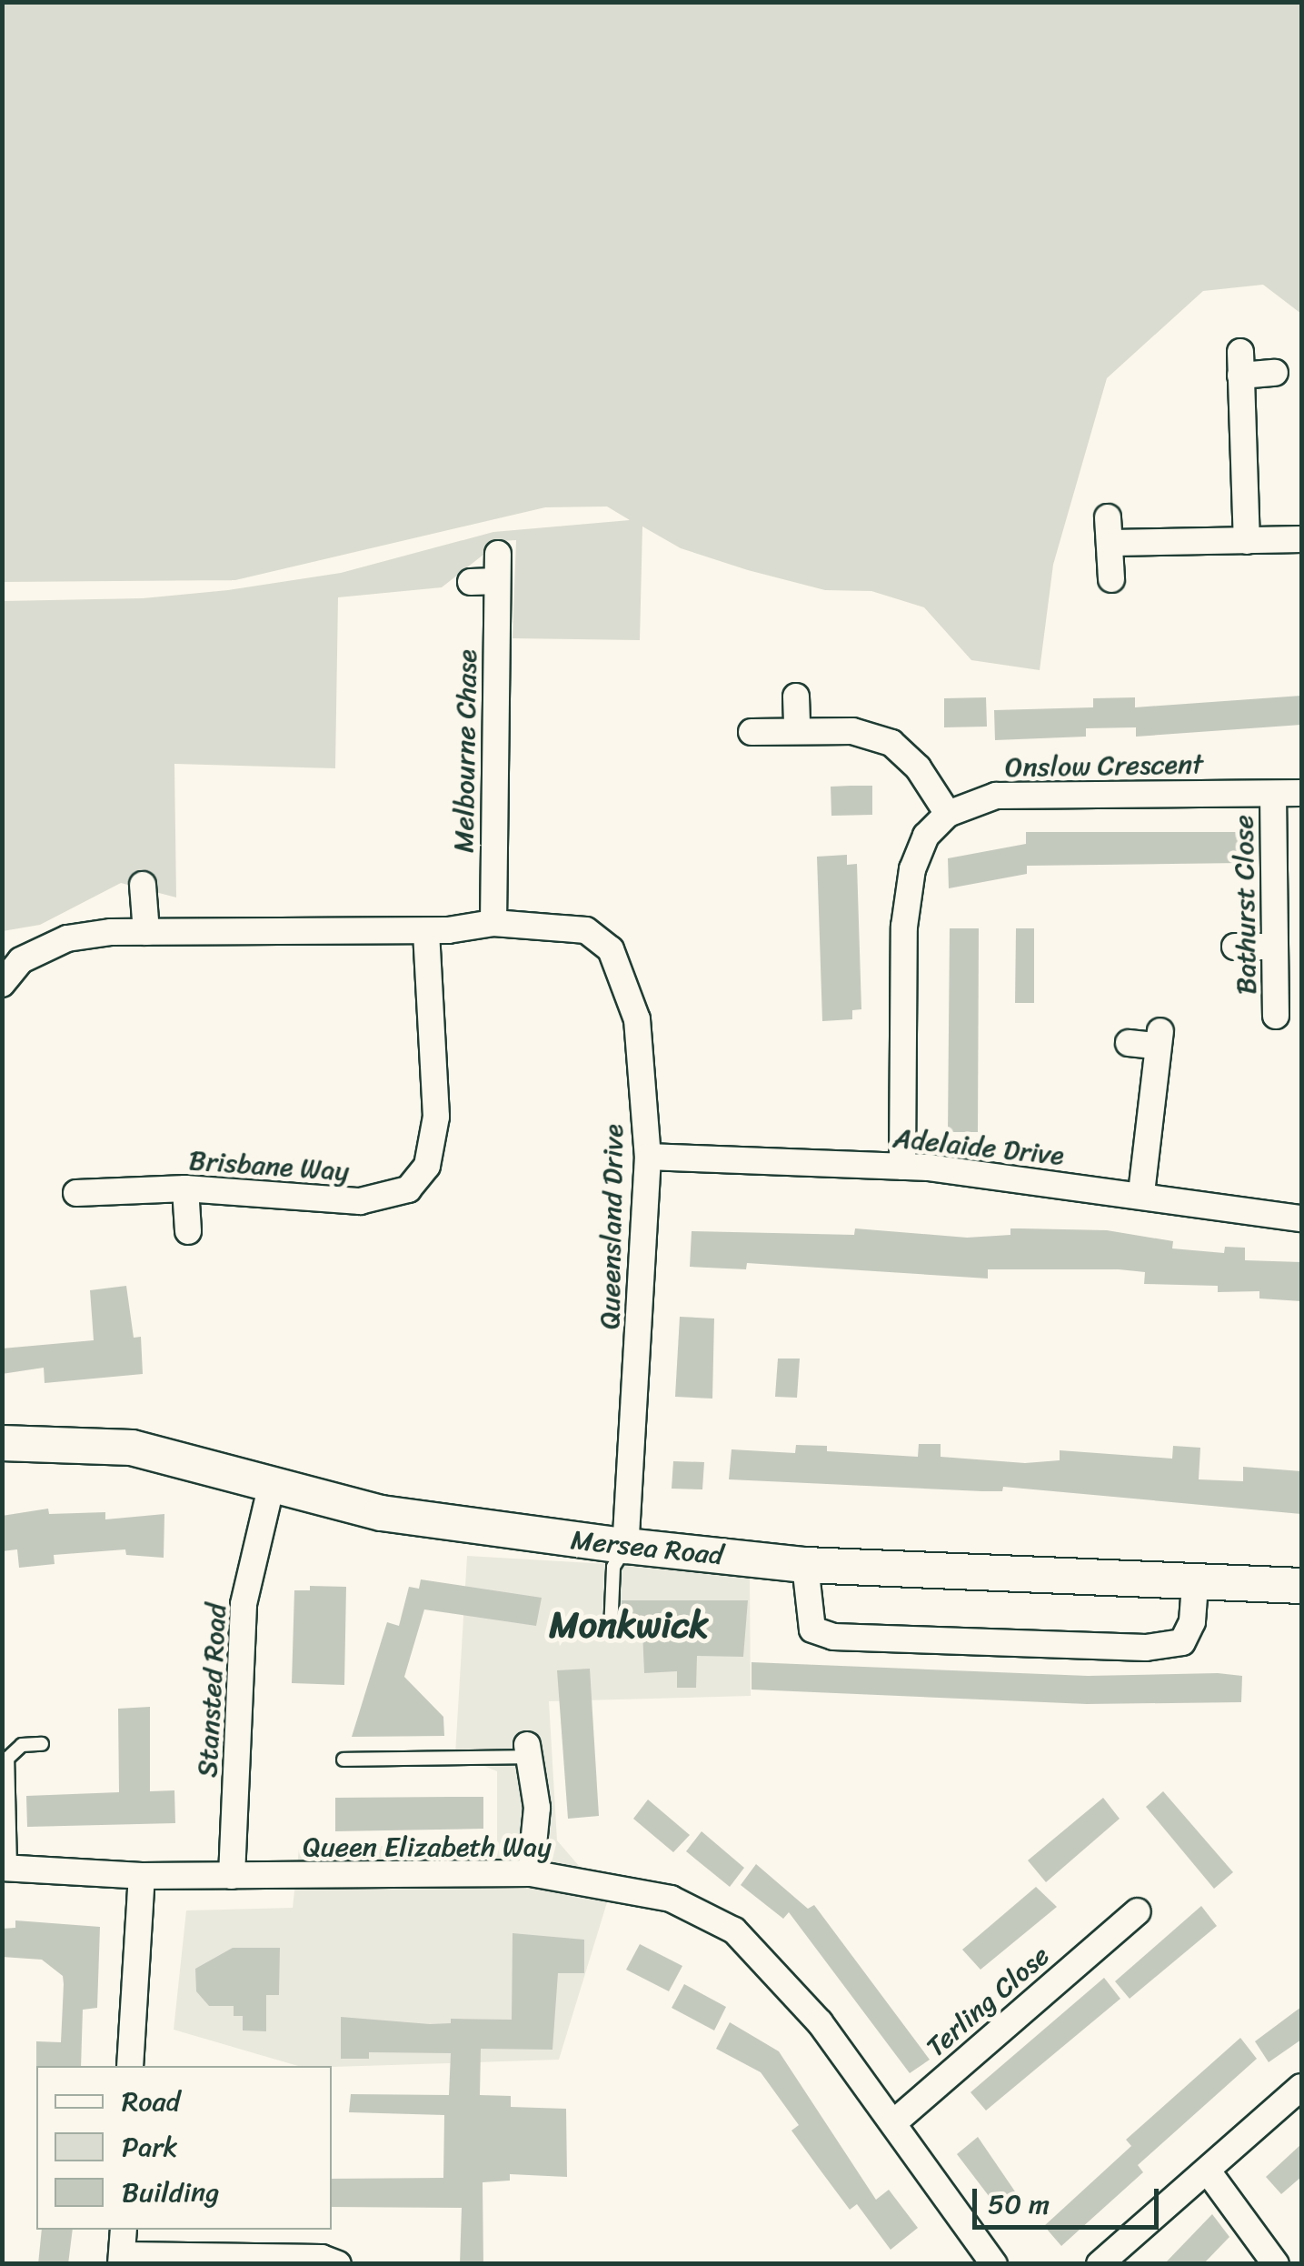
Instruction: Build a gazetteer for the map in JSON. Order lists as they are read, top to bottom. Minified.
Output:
{"streets":{"main road":["Mersea Road"],"street":["Melbourne Chase","Onslow Crescent","Bathurst Close","Adelaide Drive","Brisbane Way","Queensland Drive","Stansted Road","Queen Elizabeth Way","Terling Close"]},"crossings":[["Melbourne Chase","Queensland Drive"],["Onslow Crescent","Bathurst Close"],["Adelaide Drive","Queensland Drive"],["Brisbane Way","Queensland Drive"],["Queensland Drive","Mersea Road"],["Mersea Road","Stansted Road"],["Stansted Road","Queen Elizabeth Way"],["Queen Elizabeth Way","Terling Close"]],"districts":["Monkwick"],"legend":["Road","Park","Building"],"scale_bar":"50 m"}
